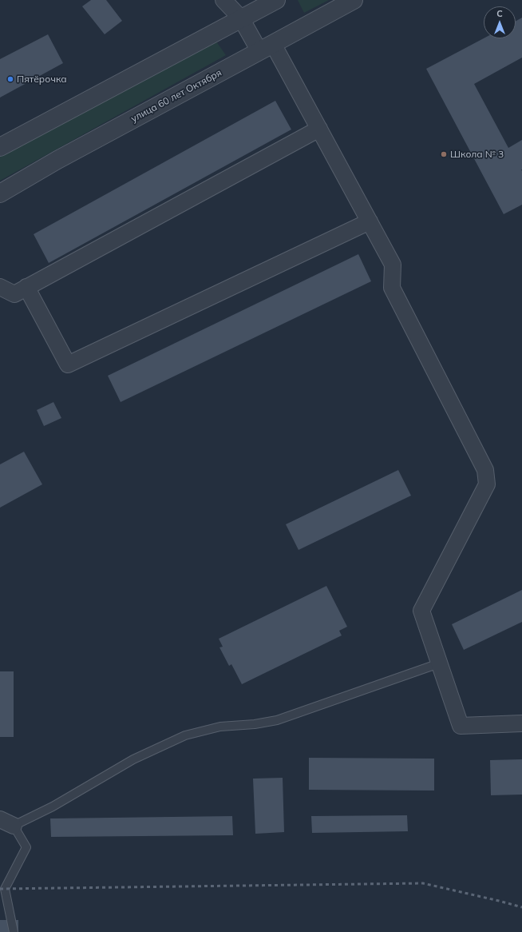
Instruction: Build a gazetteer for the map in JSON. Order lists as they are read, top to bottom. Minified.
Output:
{"streets":{"street":["улица 60 лет Октября"]},"places":["Пятёрочка","Школа № 3"],"north":"top"}
